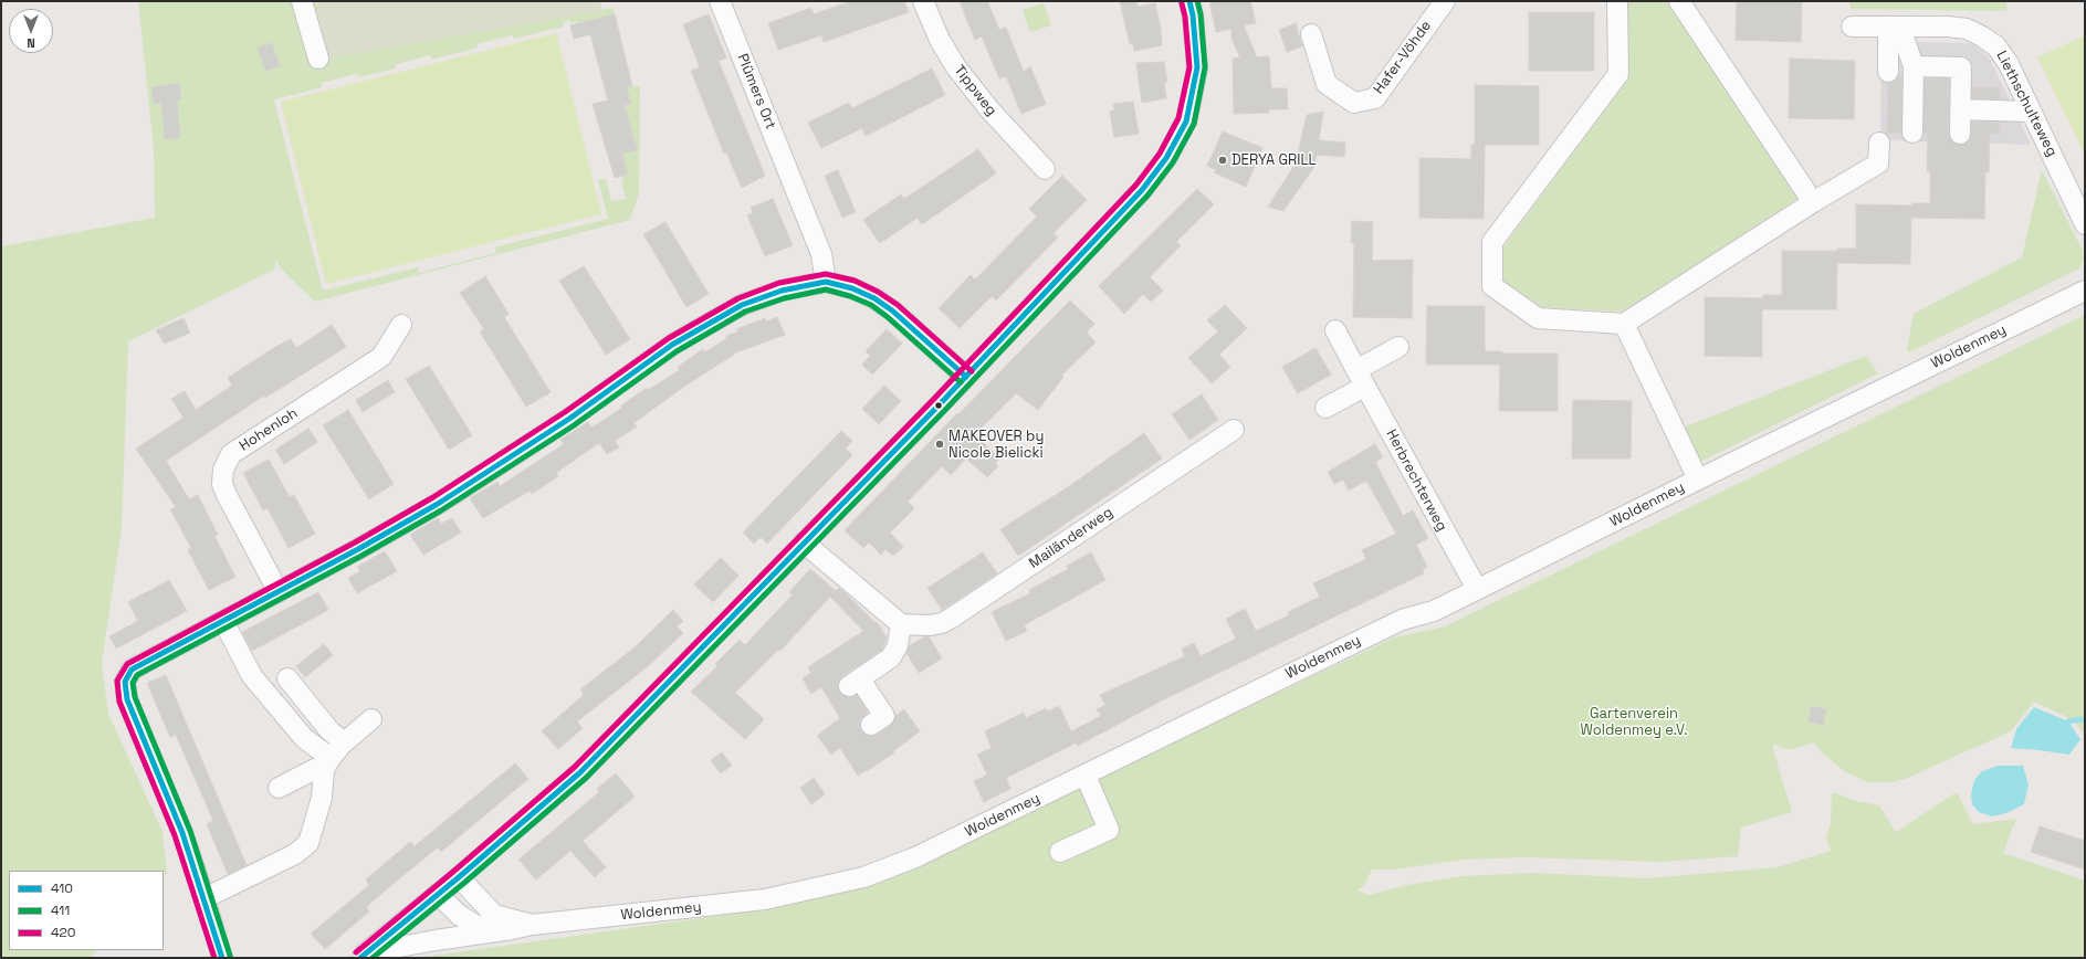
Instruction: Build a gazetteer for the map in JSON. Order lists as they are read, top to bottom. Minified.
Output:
{"streets":{"street":["Hafer-Vöhde","Tippweg","Plümers Ort","Liethschulteweg","Woldenmey","Hohenloh","Herbrechterweg","Mailänderweg"]},"crossings":[["Woldenmey","Herbrechterweg"]],"parks":["Gartenverein Woldenmey e.V."],"places":["DERYA GRILL","MAKEOVER by Nicole Bielicki"],"lines":["transit line 410","transit line 411","transit line 420"],"legend":["410","411","420"],"north":"bottom"}
